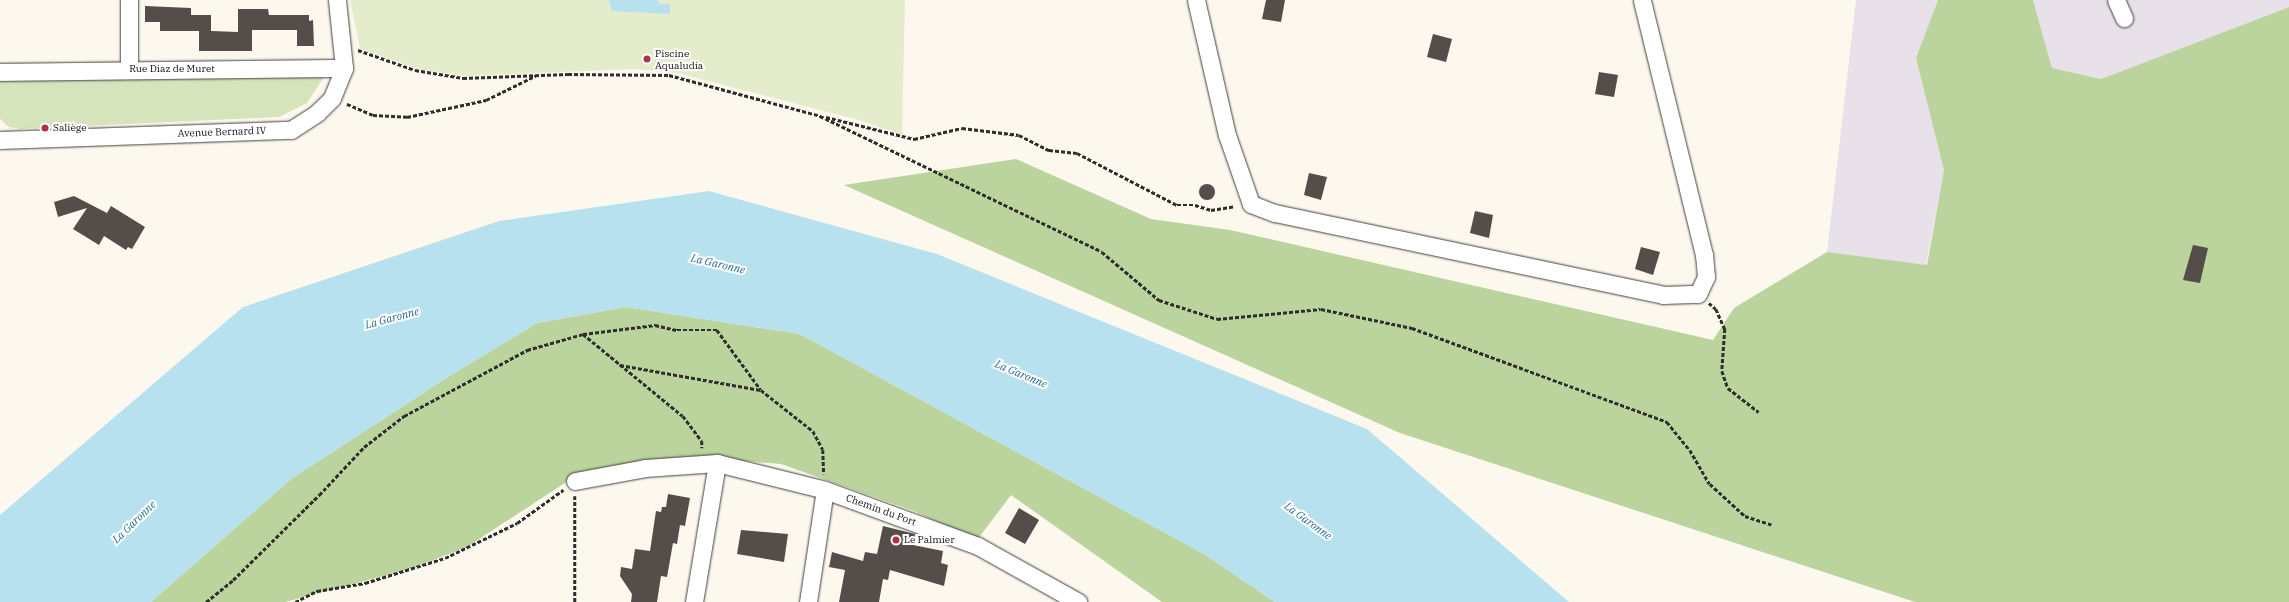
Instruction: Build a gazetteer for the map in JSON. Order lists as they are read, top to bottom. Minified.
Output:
{"streets":{"street":["Rue Diaz de Muret","Avenue Bernard IV","Chemin du Port"]},"crossings":[["Rue Diaz de Muret","Avenue Bernard IV"]],"water":["La Garonne"],"places":["Piscine Aqualudia","Saliège","Le Palmier"]}
